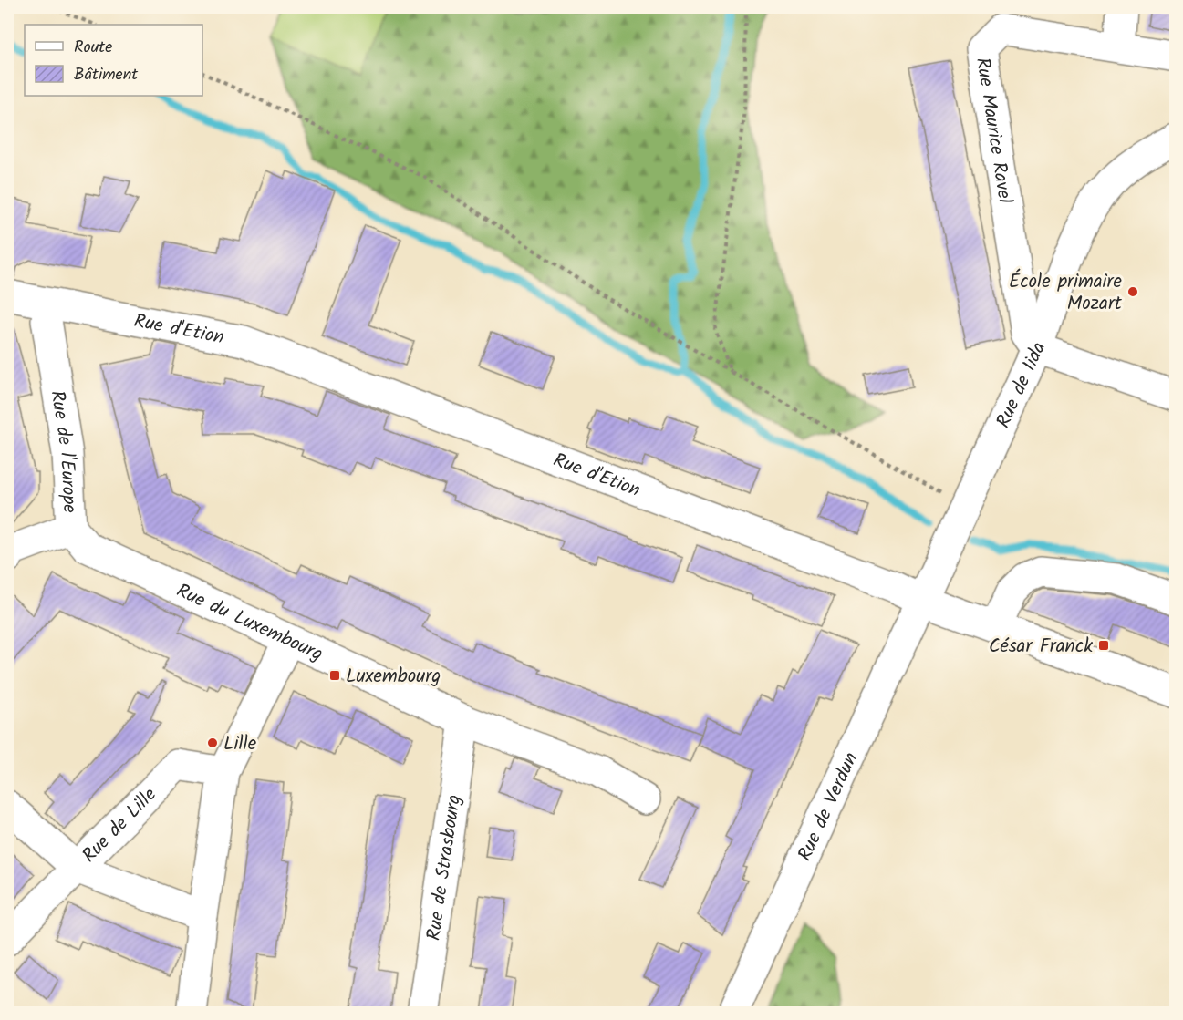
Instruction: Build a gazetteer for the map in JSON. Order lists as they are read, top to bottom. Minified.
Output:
{"streets":{"street":["Rue Maurice Ravel","Rue d'Etion","Rue de Iida","Rue de l'Europe","Rue du Luxembourg","Rue de Verdun","Rue de Lille","Rue de Strasbourg"]},"crossings":[["Rue Maurice Ravel","Rue de Iida"],["Rue d'Etion","Rue de Iida"],["Rue d'Etion","Rue de l'Europe"],["Rue d'Etion","Rue de Verdun"],["Rue de Iida","Rue de Verdun"],["Rue de l'Europe","Rue du Luxembourg"],["Rue du Luxembourg","Rue de Strasbourg"]],"places":{"other":["École primaire Mozart","Lille"],"transit":["César Franck","Luxembourg"]},"legend":["Route","Bâtiment"]}
